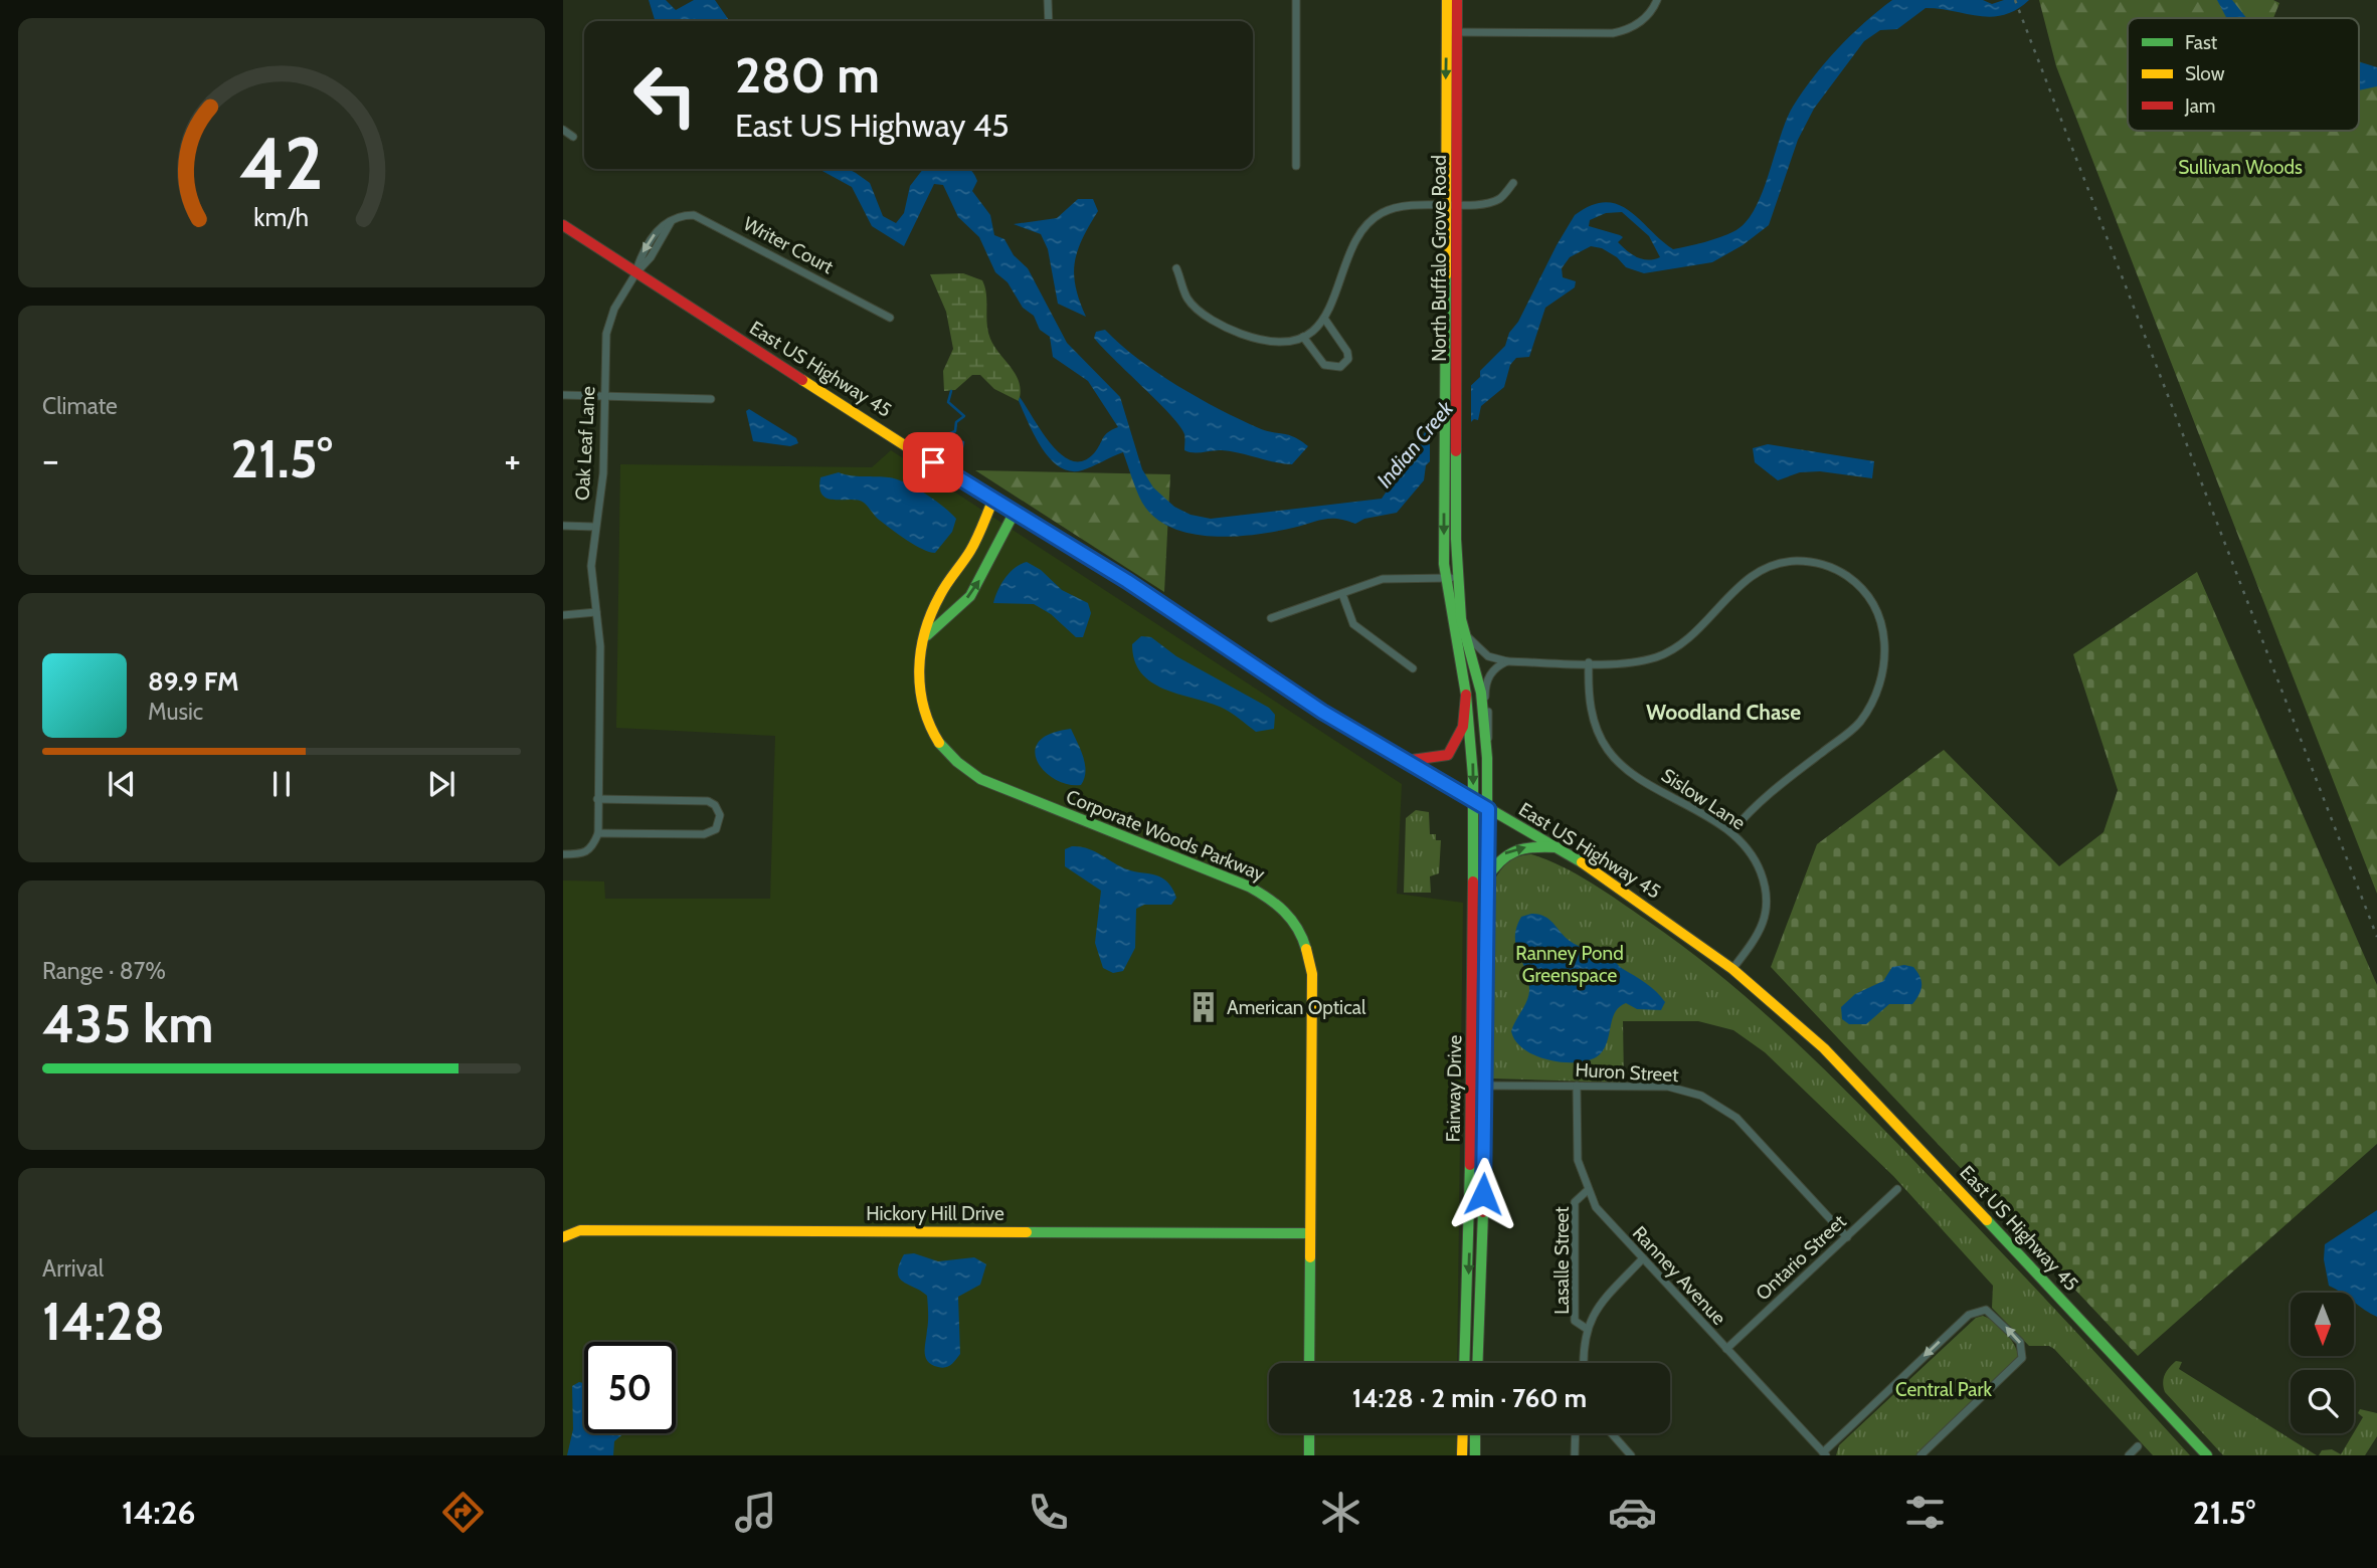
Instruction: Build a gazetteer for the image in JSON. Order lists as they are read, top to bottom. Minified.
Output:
{"streets":{"main road":["North Buffalo Grove Road","East US Highway 45","Corporate Woods Parkway","Fairway Drive","Hickory Hill Drive"],"street":["Writer Court","Oak Leaf Lane","Sislow Lane","Huron Street","Ontario Street","Lasalle Street","Ranney Avenue"]},"crossings":[["Writer Court","East US Highway 45"],["Writer Court","Oak Leaf Lane"],["North Buffalo Grove Road","East US Highway 45"],["North Buffalo Grove Road","Fairway Drive"],["East US Highway 45","Oak Leaf Lane"],["East US Highway 45","Sislow Lane"],["East US Highway 45","Corporate Woods Parkway"],["East US Highway 45","Fairway Drive"],["Corporate Woods Parkway","Hickory Hill Drive"],["Huron Street","Fairway Drive"],["Huron Street","Ontario Street"],["Huron Street","Ranney Avenue"],["Ontario Street","Ranney Avenue"],["Lasalle Street","Ranney Avenue"]],"districts":["Woodland Chase"],"water":["Indian Creek"],"parks":["Sullivan Woods","Ranney Pond Greenspace","Central Park"],"places":{"building":["American Optical"]},"legend":["Fast","Slow","Jam"],"north":"bottom","page":{"turn":["280 m","East US Highway 45"],"tile":["Climate",["Range · 87%","435 km"],["Arrival","14:28"]],"heat":["−","21.5°","+"],"song":["89.9 FM","Music"],"limit":"50","trip":"14:28 · 2 min · 760 m","tabs":["14:26","21.5°"],"gauge":["42","km/h"]}}
